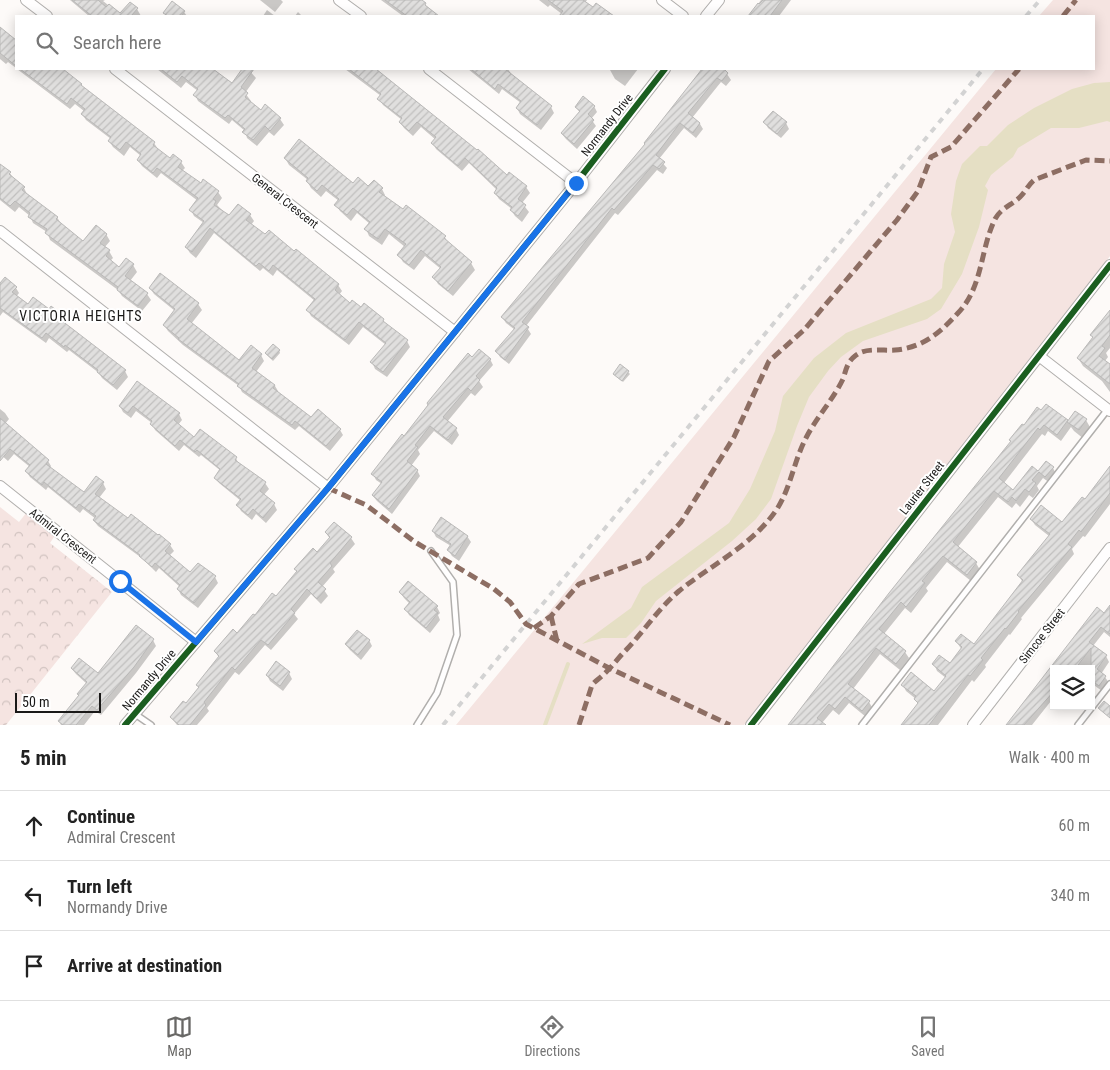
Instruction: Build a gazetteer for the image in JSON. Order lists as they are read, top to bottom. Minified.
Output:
{"streets":{"street":["Normandy Drive","General Crescent","Laurier Street","Admiral Crescent","Simcoe Street"]},"crossings":[["Normandy Drive","General Crescent"],["Normandy Drive","Admiral Crescent"]],"districts":["VICTORIA HEIGHTS"],"scale_bar":"50 m","page":{"search":"Search here","scale":"50 m","heading":["5 min","Walk · 400 m"],"list":[["Continue","Admiral Crescent","60 m"],["Turn left","Normandy Drive","340 m"],"Arrive at destination"],"nav":["Map","Directions","Saved"]}}
